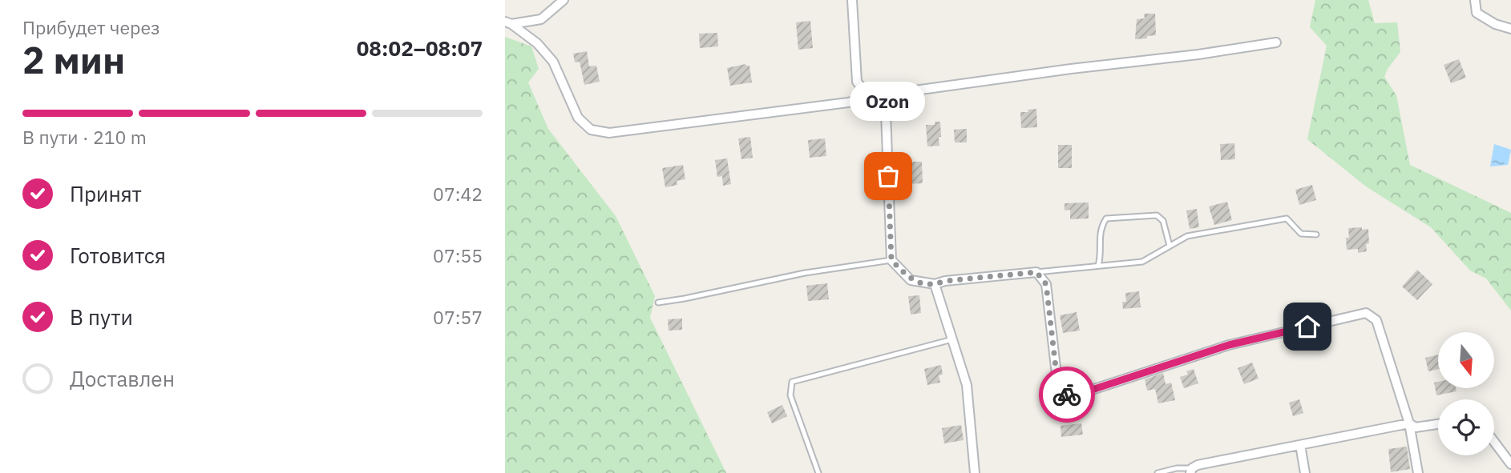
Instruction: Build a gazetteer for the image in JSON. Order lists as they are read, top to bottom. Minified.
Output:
{"places":["Ozon"],"north":"bottom","page":{"heading":["2 мин","Прибудет через","08:02–08:07"],"bubble":"Ozon","bar":"В пути · 210 m","list":[["Принят","07:42"],["Готовится","07:55"],["В пути","07:57"],"Доставлен"]}}
